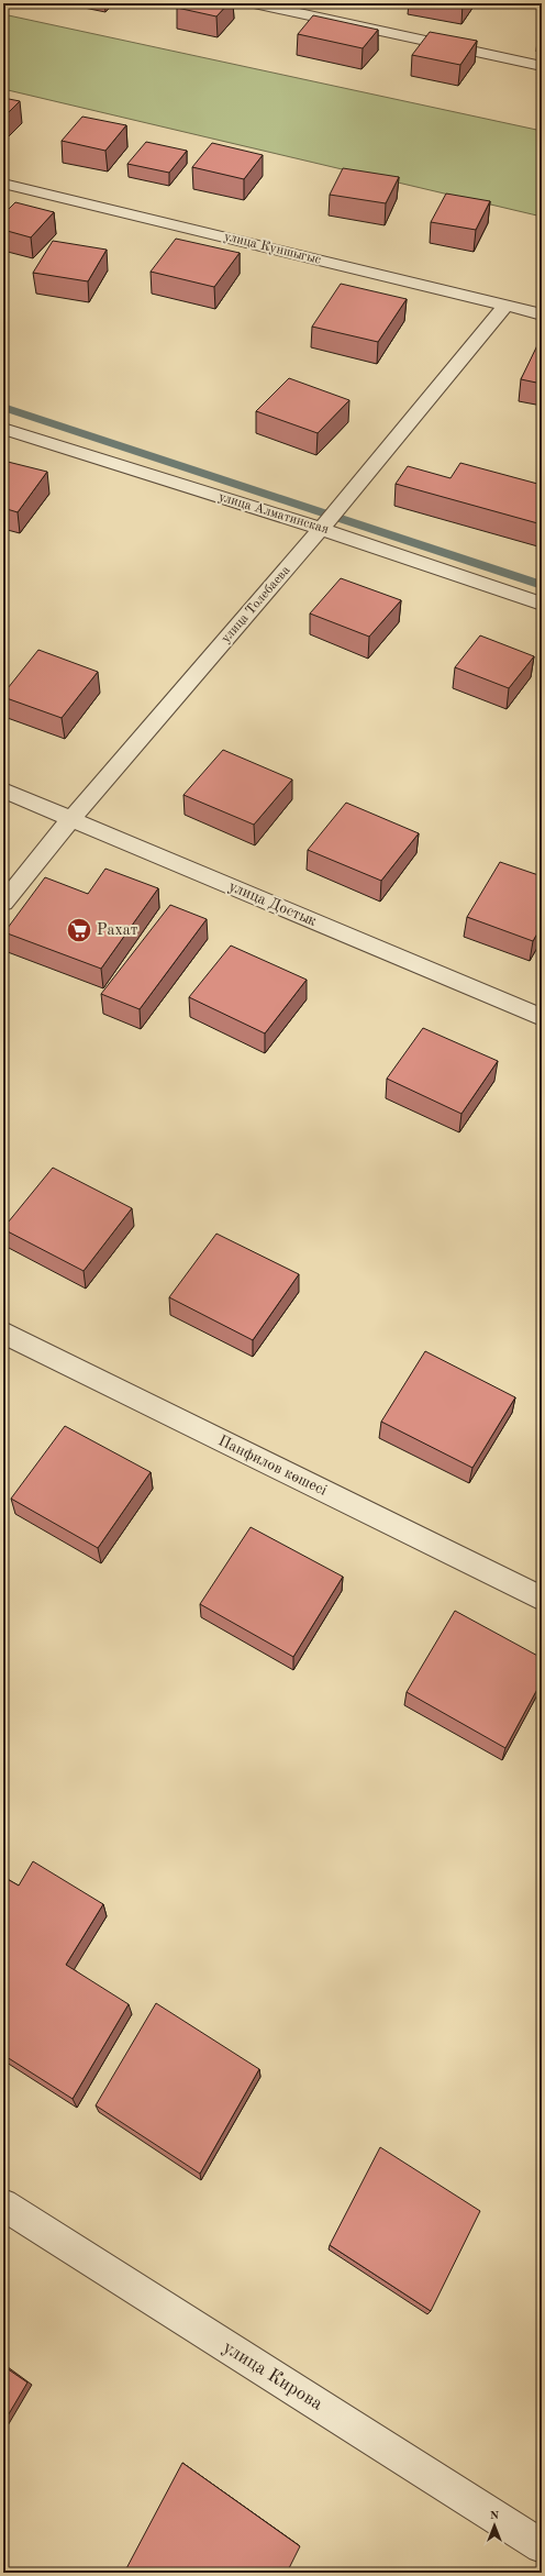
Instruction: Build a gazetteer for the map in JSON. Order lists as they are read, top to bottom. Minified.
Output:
{"streets":{"street":["улица Куншыгыс","улица Алматинская","улица Толебаева","улица Достык","Панфилов көшесі","улица Кирова"]},"crossings":[["улица Куншыгыс","улица Толебаева"],["улица Алматинская","улица Толебаева"],["улица Толебаева","улица Достык"]],"places":{"supermarket":["Рахат"]},"north":"top"}
